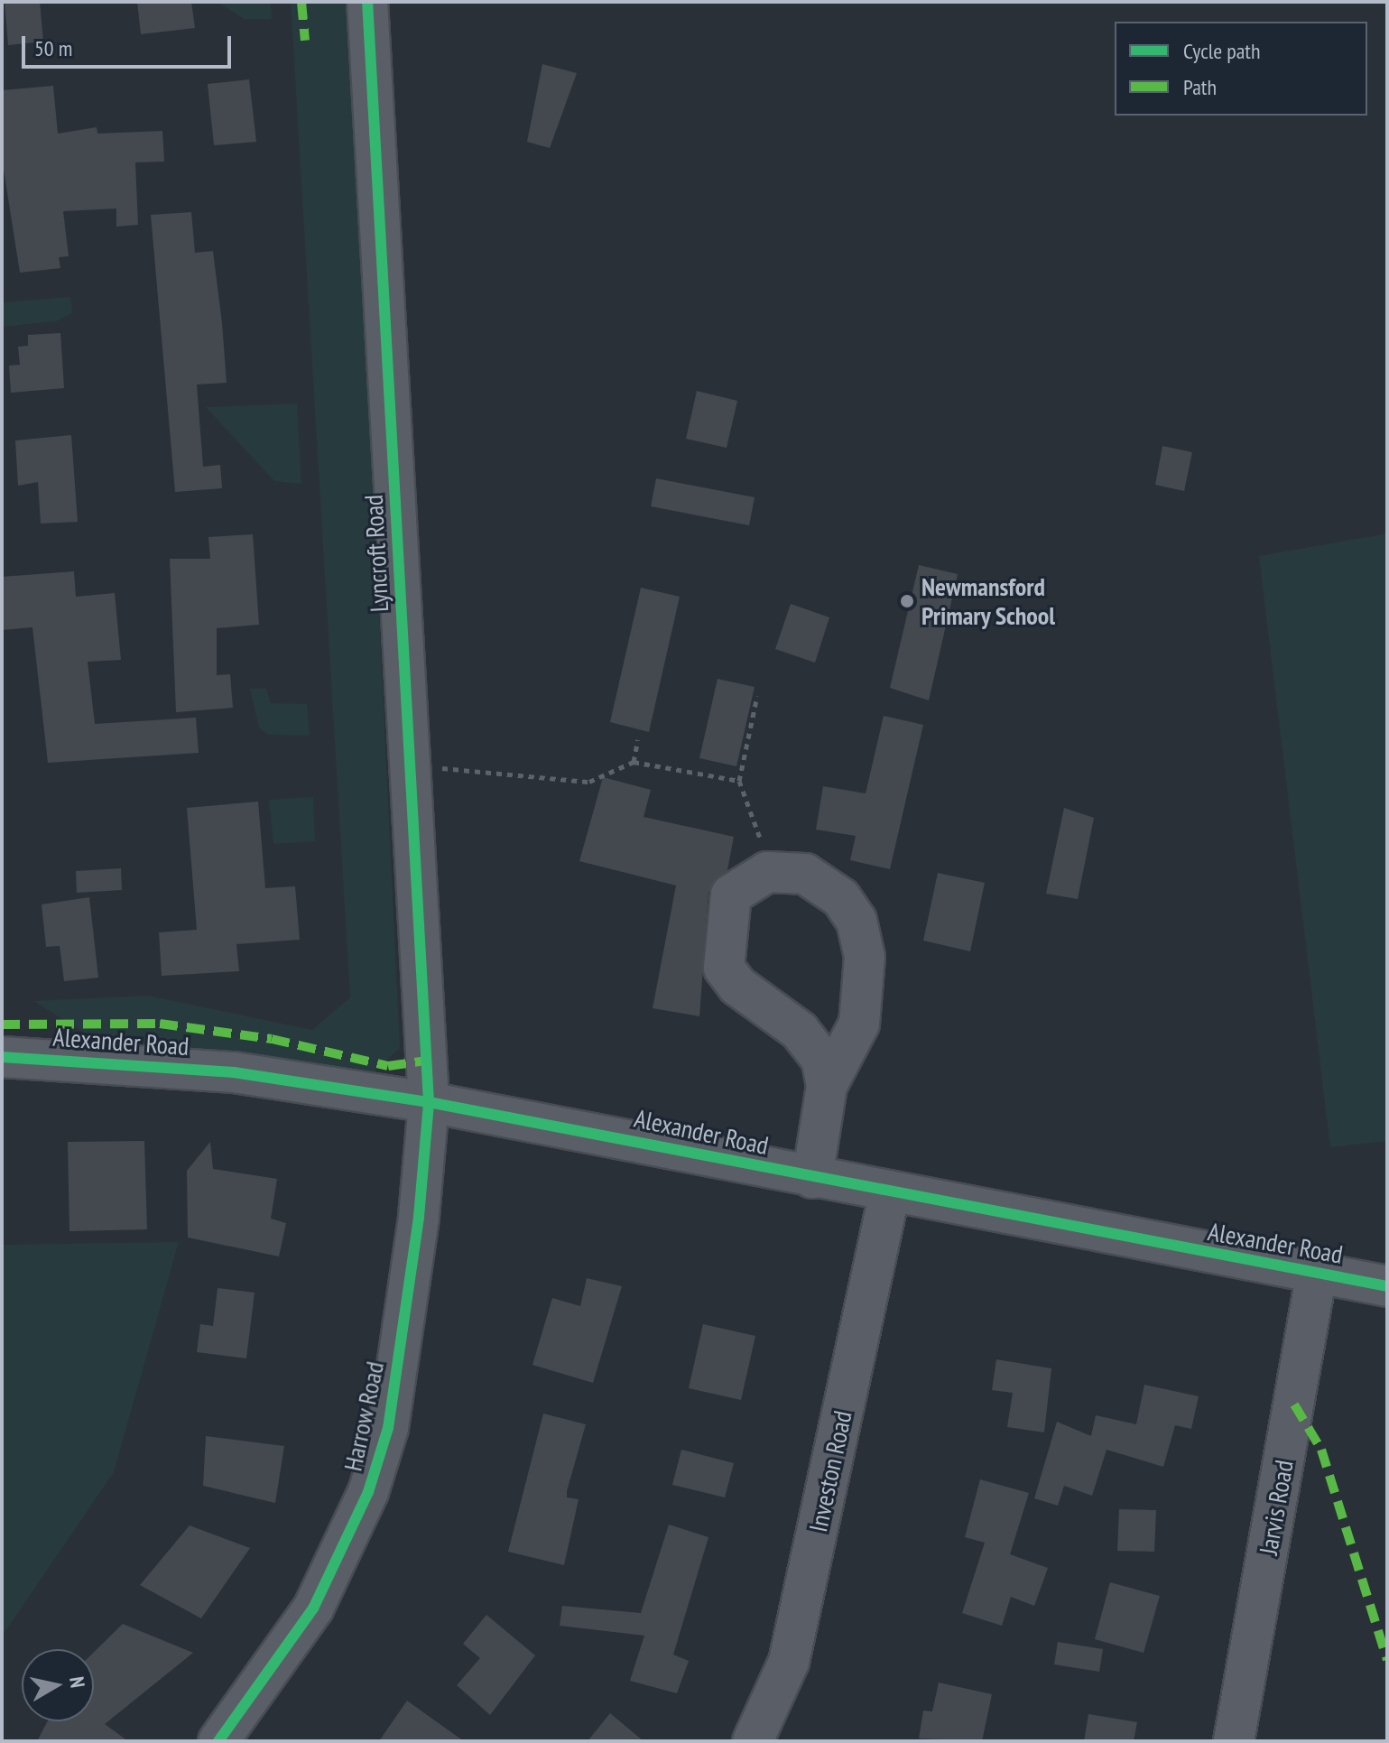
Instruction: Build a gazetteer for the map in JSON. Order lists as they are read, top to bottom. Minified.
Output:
{"streets":{"street":["Lyncroft Road","Alexander Road","Harrow Road","Investon Road","Jarvis Road"]},"crossings":[["Lyncroft Road","Alexander Road"],["Lyncroft Road","Harrow Road"],["Alexander Road","Harrow Road"],["Alexander Road","Investon Road"],["Alexander Road","Jarvis Road"]],"places":["Newmansford Primary School"],"legend":["Cycle path","Path"],"scale_bar":"50 m","north":"right"}
